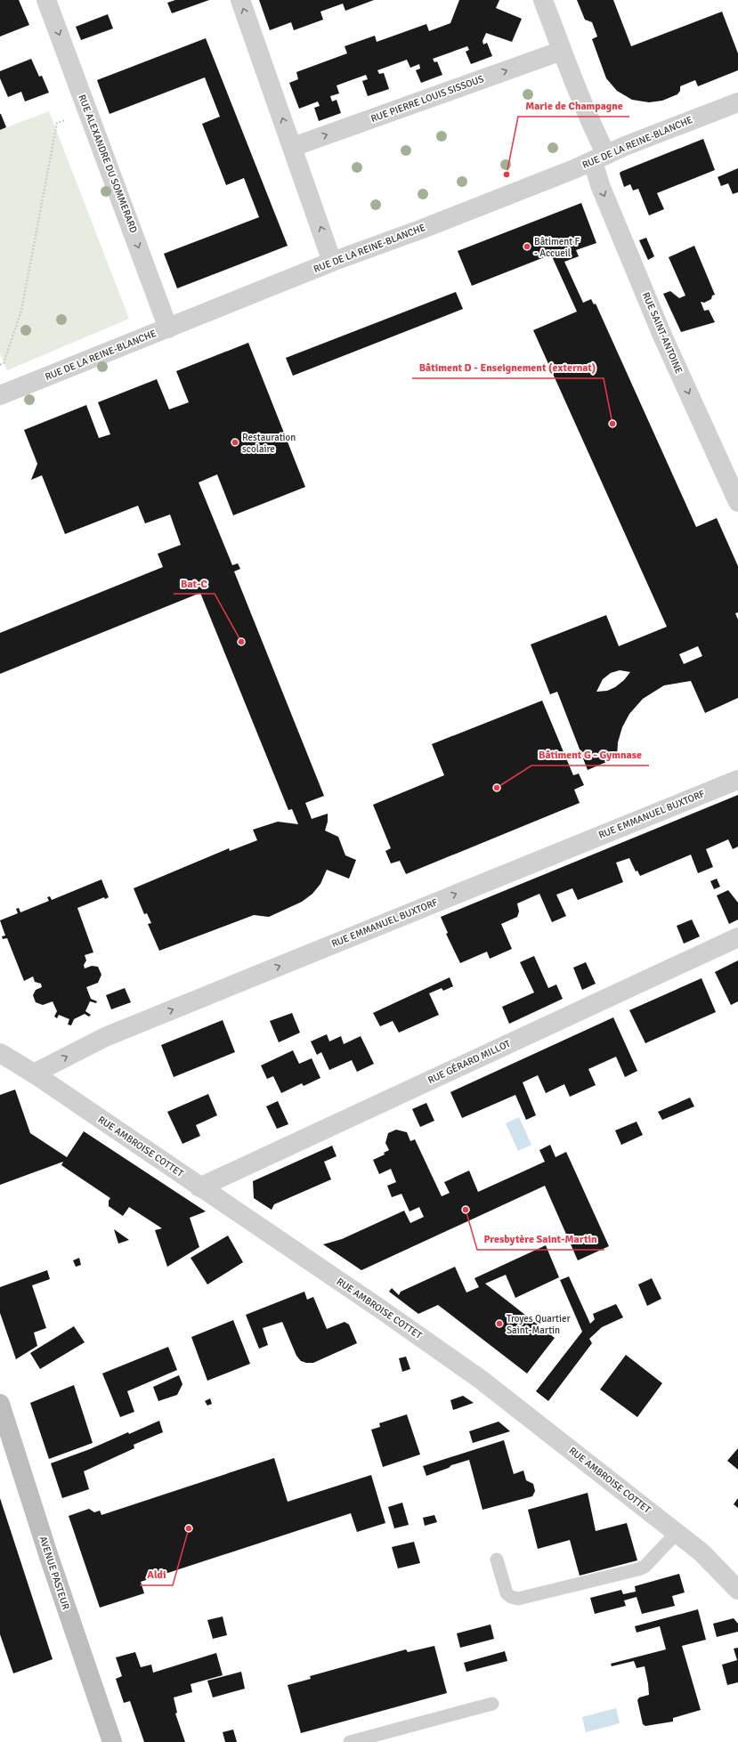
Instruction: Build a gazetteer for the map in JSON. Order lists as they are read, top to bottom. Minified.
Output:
{"streets":{"main road":["AVENUE PASTEUR"],"street":["RUE PIERRE LOUIS SISSOUS","RUE DE LA REINE-BLANCHE","RUE ALEXANDRE DU SOMMERARD","RUE SAINT-ANTOINE","RUE EMMANUEL BUXTORF","RUE GÉRARD MILLOT","RUE AMBROISE COTTET"]},"crossings":[["RUE PIERRE LOUIS SISSOUS","RUE SAINT-ANTOINE"],["RUE DE LA REINE-BLANCHE","RUE ALEXANDRE DU SOMMERARD"],["RUE DE LA REINE-BLANCHE","RUE SAINT-ANTOINE"],["RUE EMMANUEL BUXTORF","RUE AMBROISE COTTET"],["RUE GÉRARD MILLOT","RUE AMBROISE COTTET"]],"one_way":["RUE PIERRE LOUIS SISSOUS","RUE ALEXANDRE DU SOMMERARD","RUE SAINT-ANTOINE","RUE EMMANUEL BUXTORF"],"places":["Marie de Champagne","Bâtiment F - Accueil","Bâtiment D - Enseignement (externat)","Restauration scolaire","Bat-C","Bâtiment G - Gymnase","Presbytère Saint-Martin","Troyes Quartier Saint-Martin","Aldi"]}
